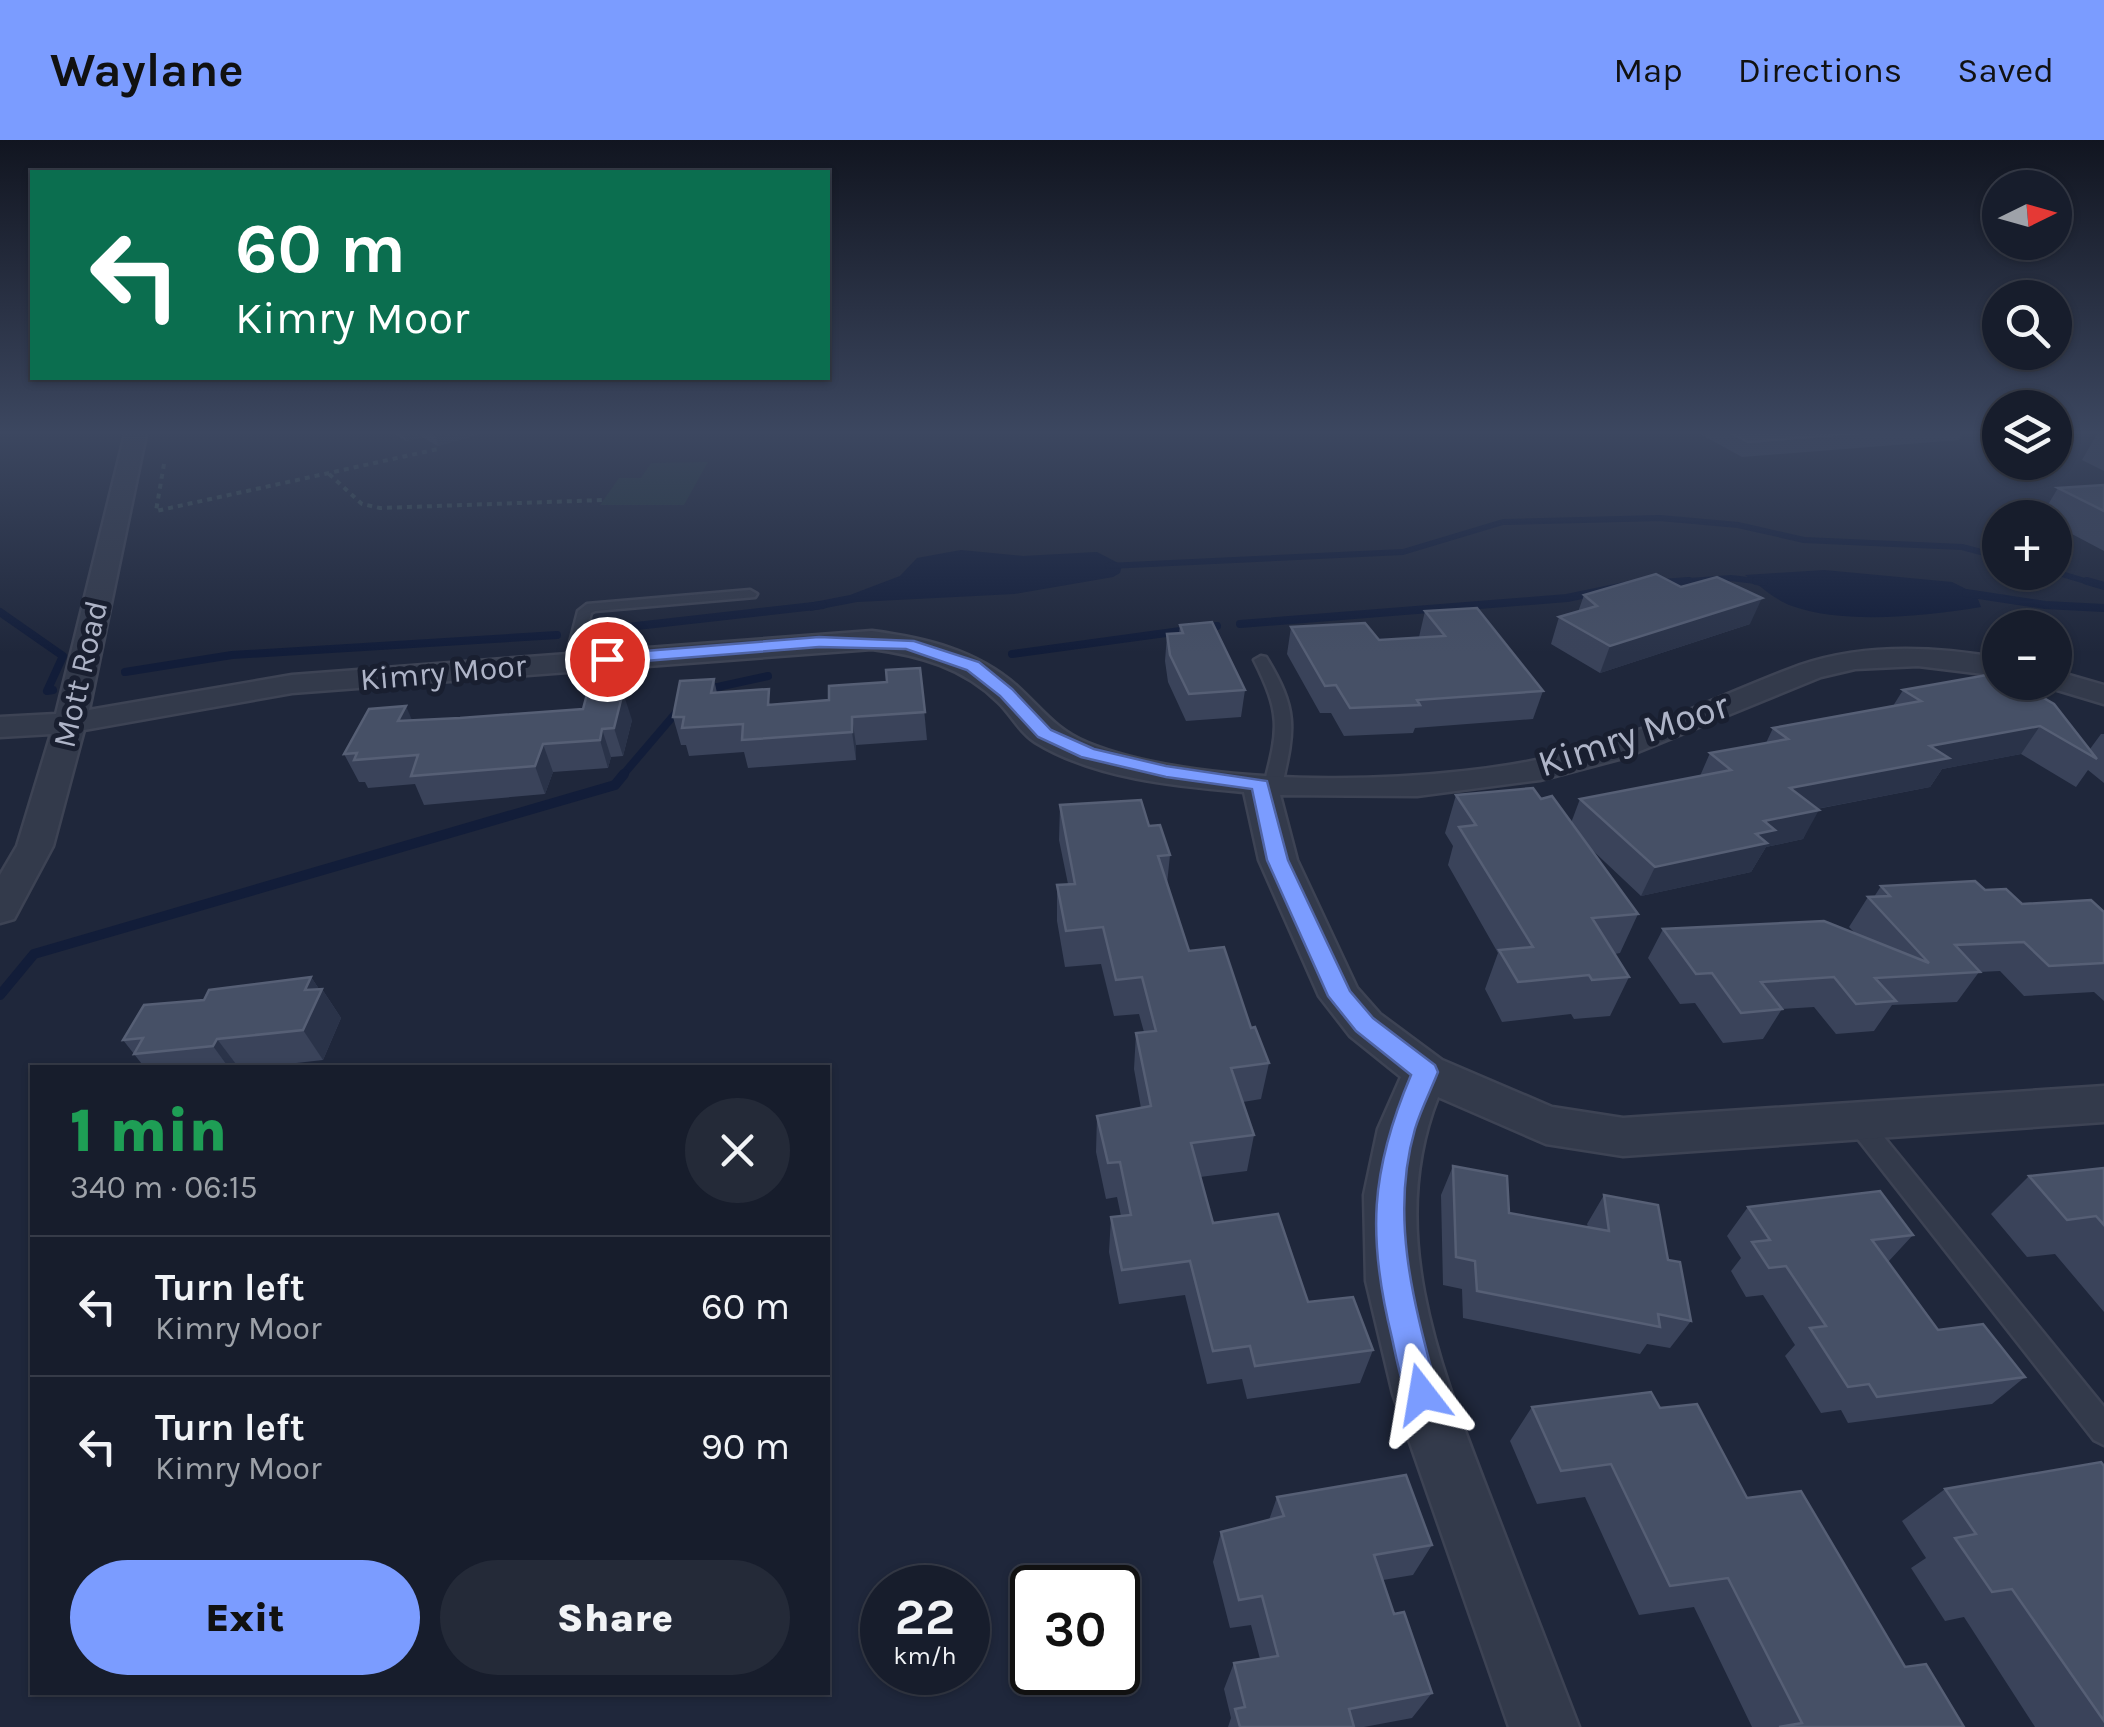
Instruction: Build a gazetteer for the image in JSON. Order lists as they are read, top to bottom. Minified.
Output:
{"streets":{"street":["Kimry Moor","Mott Road"]},"crossings":[["Kimry Moor","Mott Road"]],"north":"right","page":{"header":"Waylane","nav":["Map","Directions","Saved"],"map_buttons":["+","−"],"turn":["60 m","Kimry Moor"],"heading":["1 min","340 m · 06:15"],"list":[{"name":"Turn left","note":"Kimry Moor","value":"60 m"},{"name":"Turn left","note":"Kimry Moor","value":"90 m"}],"buttons":["Exit","Share"],"speed":"22 km/h","limit":"30"}}
